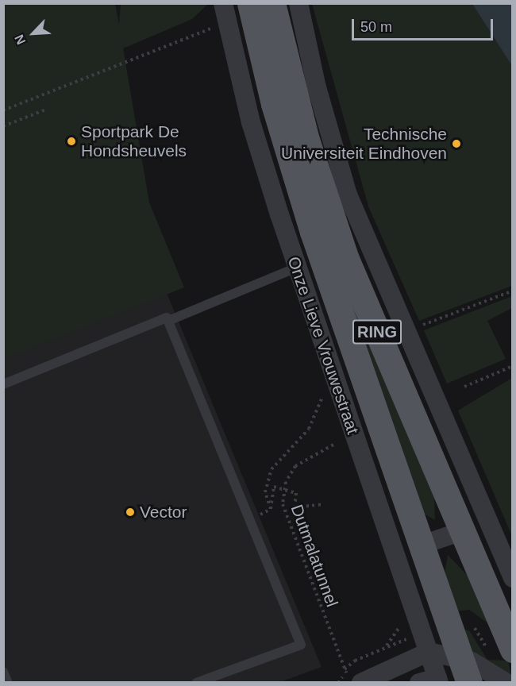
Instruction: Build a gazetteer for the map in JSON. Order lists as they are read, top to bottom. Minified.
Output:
{"streets":{"main road":["RING","Onze Lieve Vrouwestraat"],"path":["Dutmalatunnel"]},"crossings":[["Onze Lieve Vrouwestraat","Dutmalatunnel"]],"places":["Sportpark De Hondsheuvels","Technische Universiteit Eindhoven","Vector"],"scale_bar":"50 m","north":"bottom left"}
